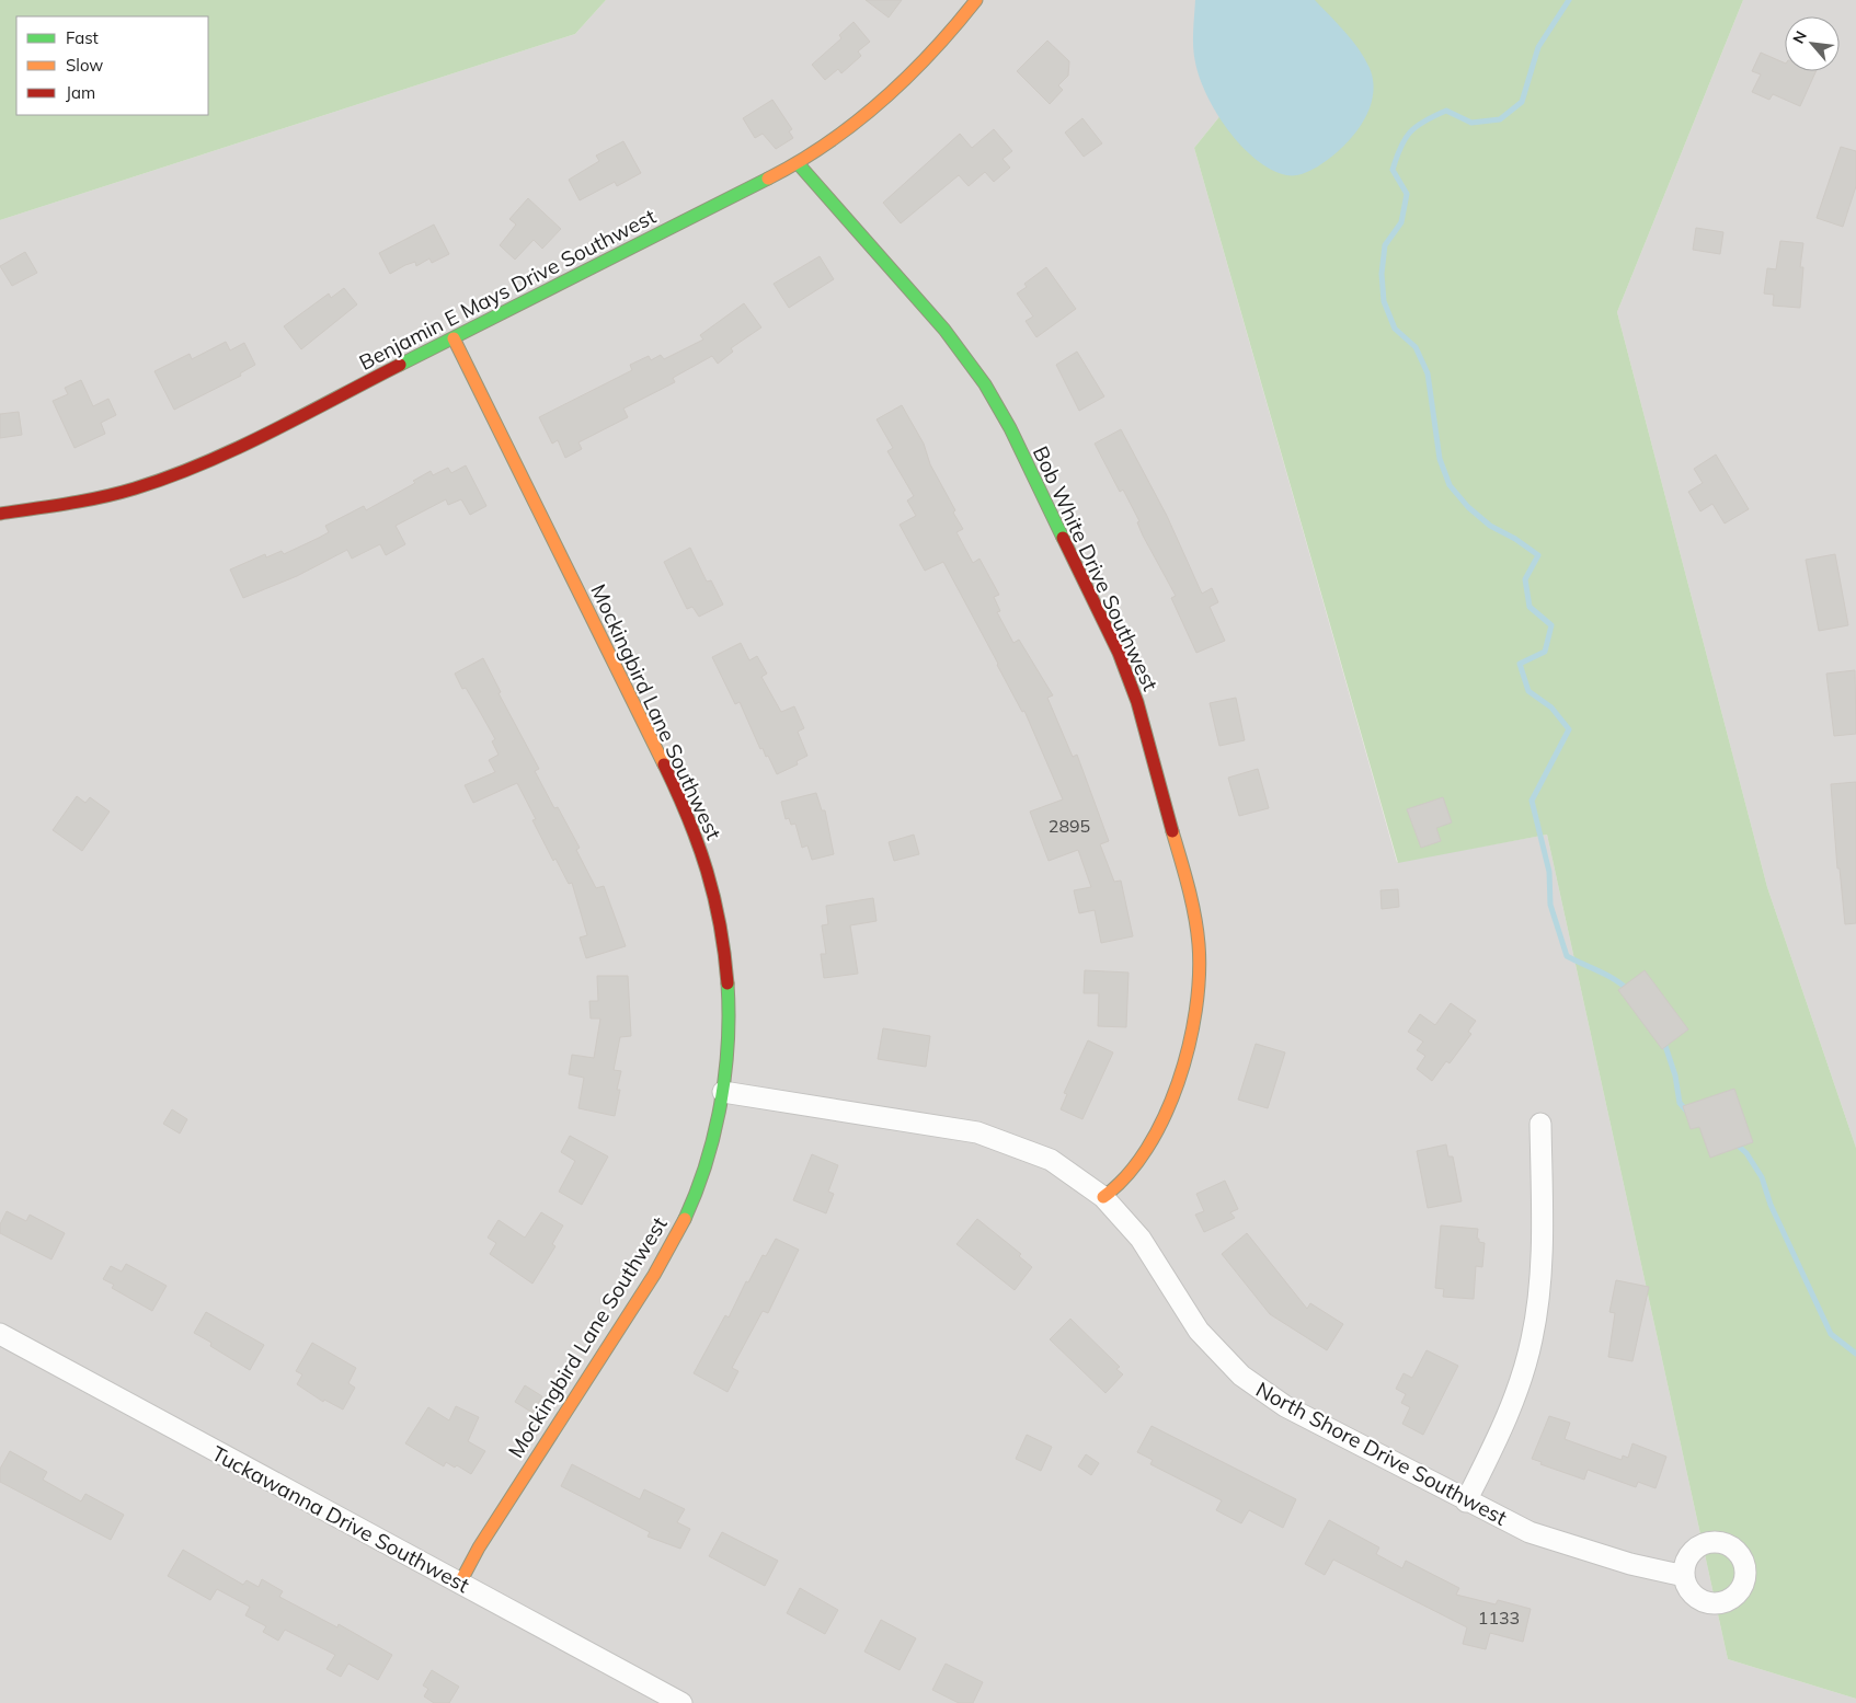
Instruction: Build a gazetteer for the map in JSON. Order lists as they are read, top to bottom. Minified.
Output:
{"streets":{"street":["Benjamin E Mays Drive Southwest","Bob White Drive Southwest","Mockingbird Lane Southwest","North Shore Drive Southwest","Tuckawanna Drive Southwest"]},"crossings":[["Benjamin E Mays Drive Southwest","Bob White Drive Southwest"],["Benjamin E Mays Drive Southwest","Mockingbird Lane Southwest"],["Bob White Drive Southwest","North Shore Drive Southwest"],["Mockingbird Lane Southwest","North Shore Drive Southwest"],["Mockingbird Lane Southwest","Tuckawanna Drive Southwest"]],"house_numbers":["2895","1133"],"legend":["Fast","Slow","Jam"],"north":"top left"}
